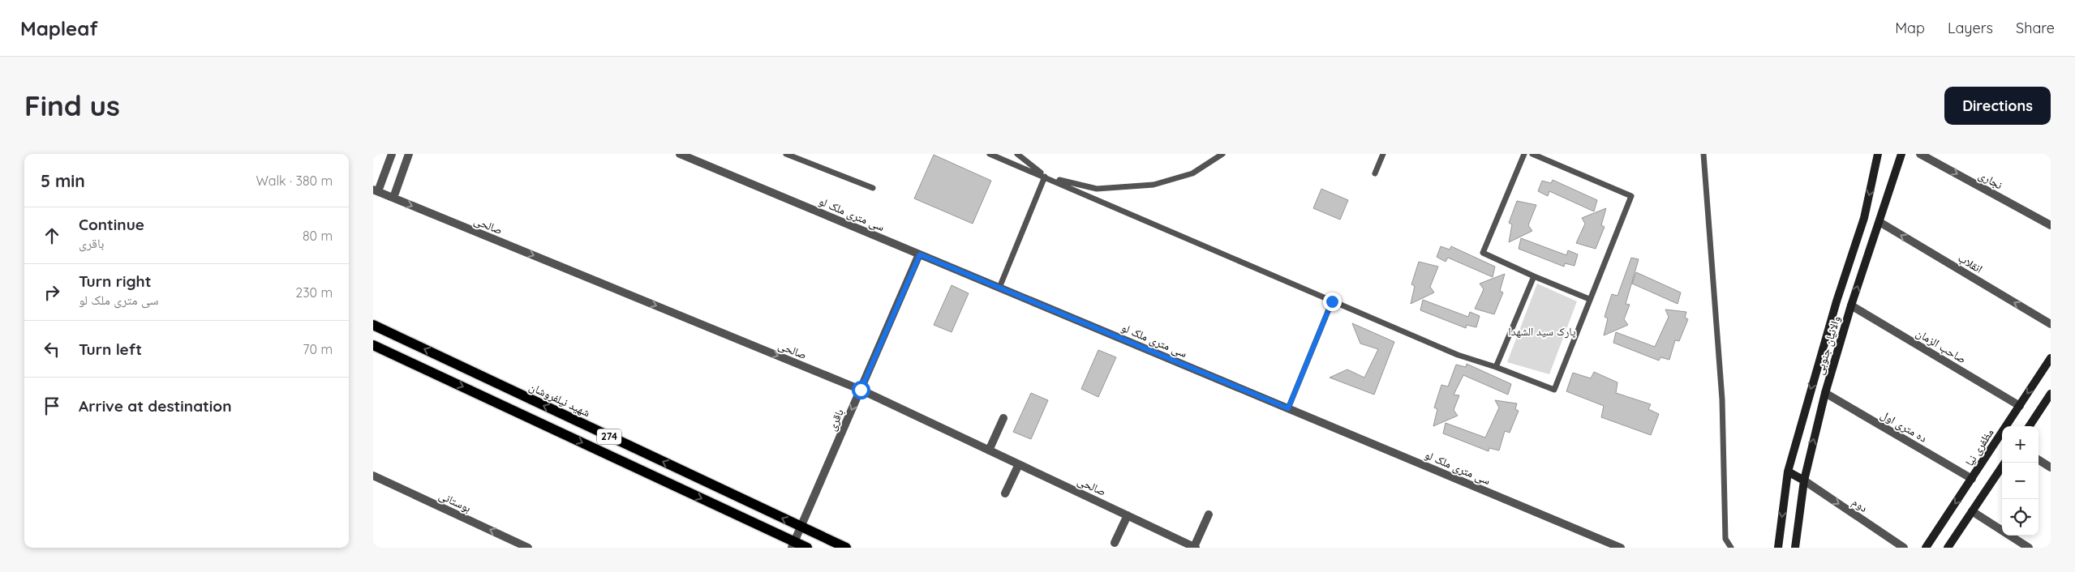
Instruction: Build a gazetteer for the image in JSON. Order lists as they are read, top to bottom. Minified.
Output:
{"streets":{"main road":["والائیان جنوبی","شهید نیلفروشان","274","مظفری نیا"],"street":["نجاری","سی متری ملک لو","صالحی","انقلاب","صاحب الزمان","باقری","ده متری اول","بوستانی","دوم"]},"crossings":[["سی متری ملک لو","باقری"],["صالحی","باقری"],["انقلاب","والائیان جنوبی"],["والائیان جنوبی","صاحب الزمان"],["والائیان جنوبی","ده متری اول"],["والائیان جنوبی","دوم"],["صاحب الزمان","مظفری نیا"],["شهید نیلفروشان","باقری"],["باقری","274"],["ده متری اول","مظفری نیا"]],"one_way":["نجاری","صالحی","انقلاب","باقری","بوستانی","دوم"],"parks":["پارک سید الشهدا"],"page":{"header":"Mapleaf","nav":["Map","Layers","Share"],"buttons":"Directions","title":"Find us","heading":["5 min","Walk · 380 m"],"list":[["Continue","باقری","80 m"],["Turn right","سی متری ملک لو","230 m"],["Turn left","70 m"],"Arrive at destination"],"map_buttons":["+","−"]}}
